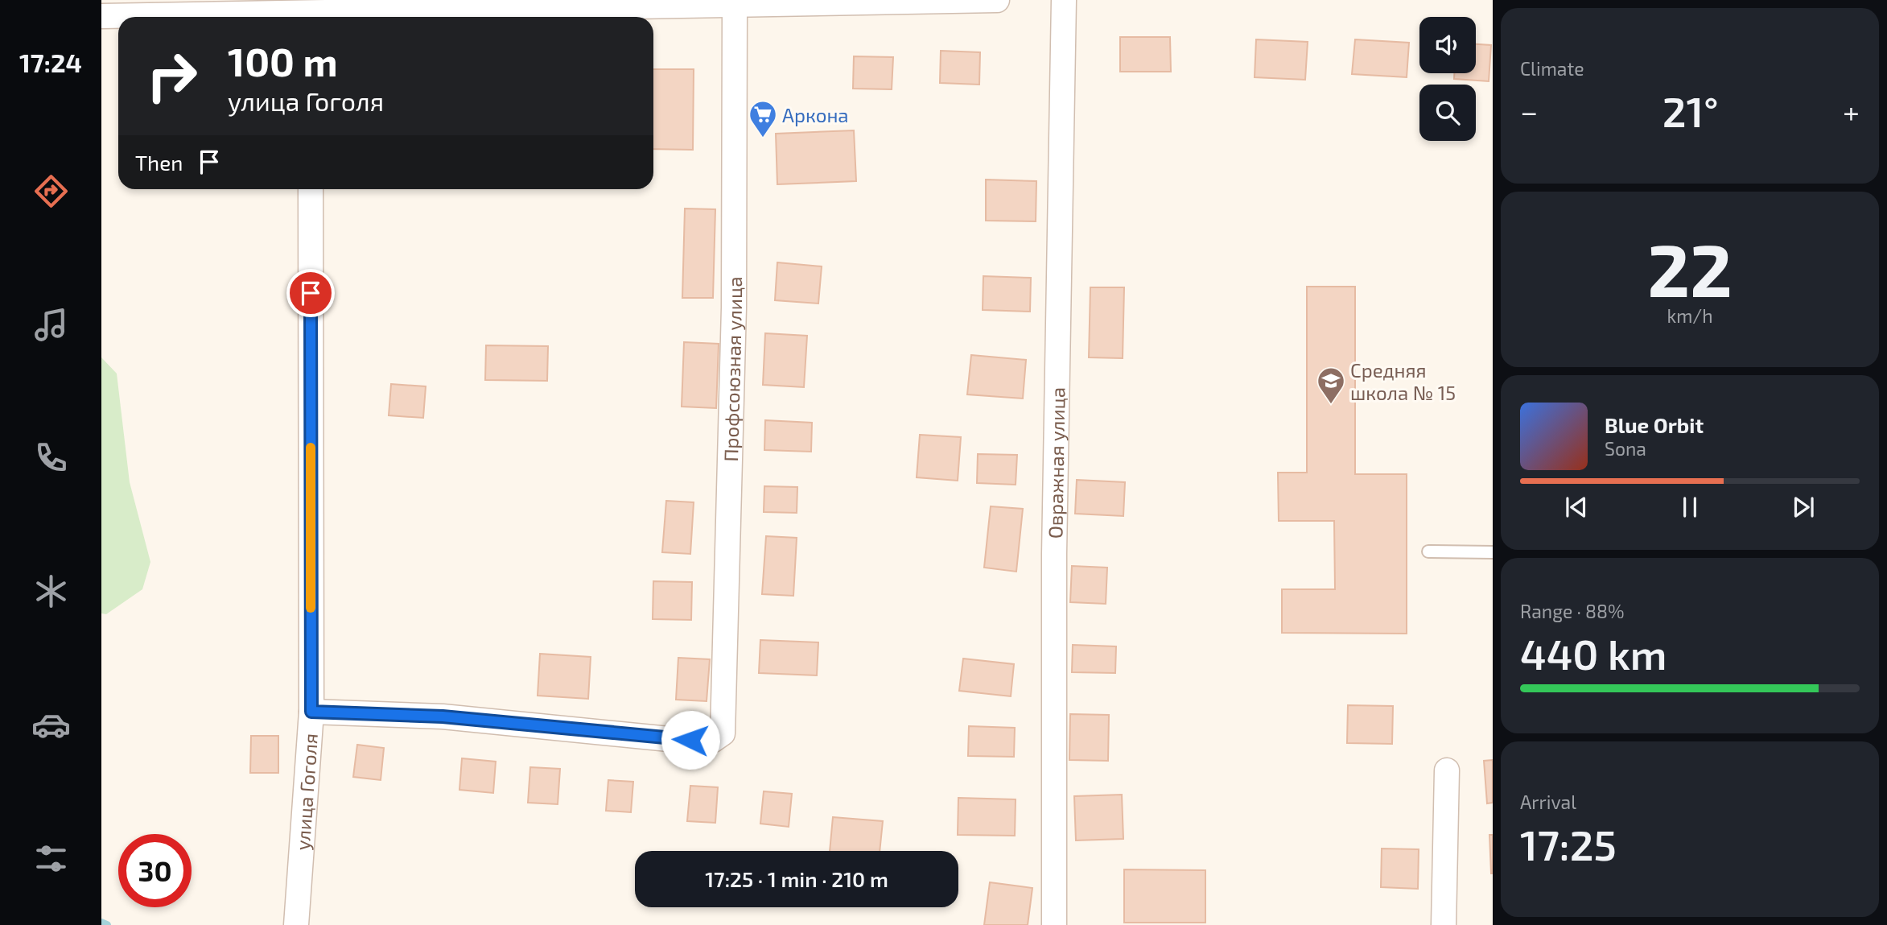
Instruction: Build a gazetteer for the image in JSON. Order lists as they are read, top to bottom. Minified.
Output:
{"streets":{"street":["Профсоюзная улица","Овражная улица","улица Гоголя"]},"crossings":[["Профсоюзная улица","улица Гоголя"]],"places":{"supermarket":["Аркона"],"school or university":["Средняя школа № 15"]},"page":{"tabs":"17:24","tile":["Climate",["22","km/h"],["Range · 88%","440 km"],["Arrival","17:25"]],"turn":["100 m","улица Гоголя"],"heat":["−","21°","+"],"then":"Then","song":["Blue Orbit","Sona"],"limit":"30","trip":"17:25 · 1 min · 210 m"}}
